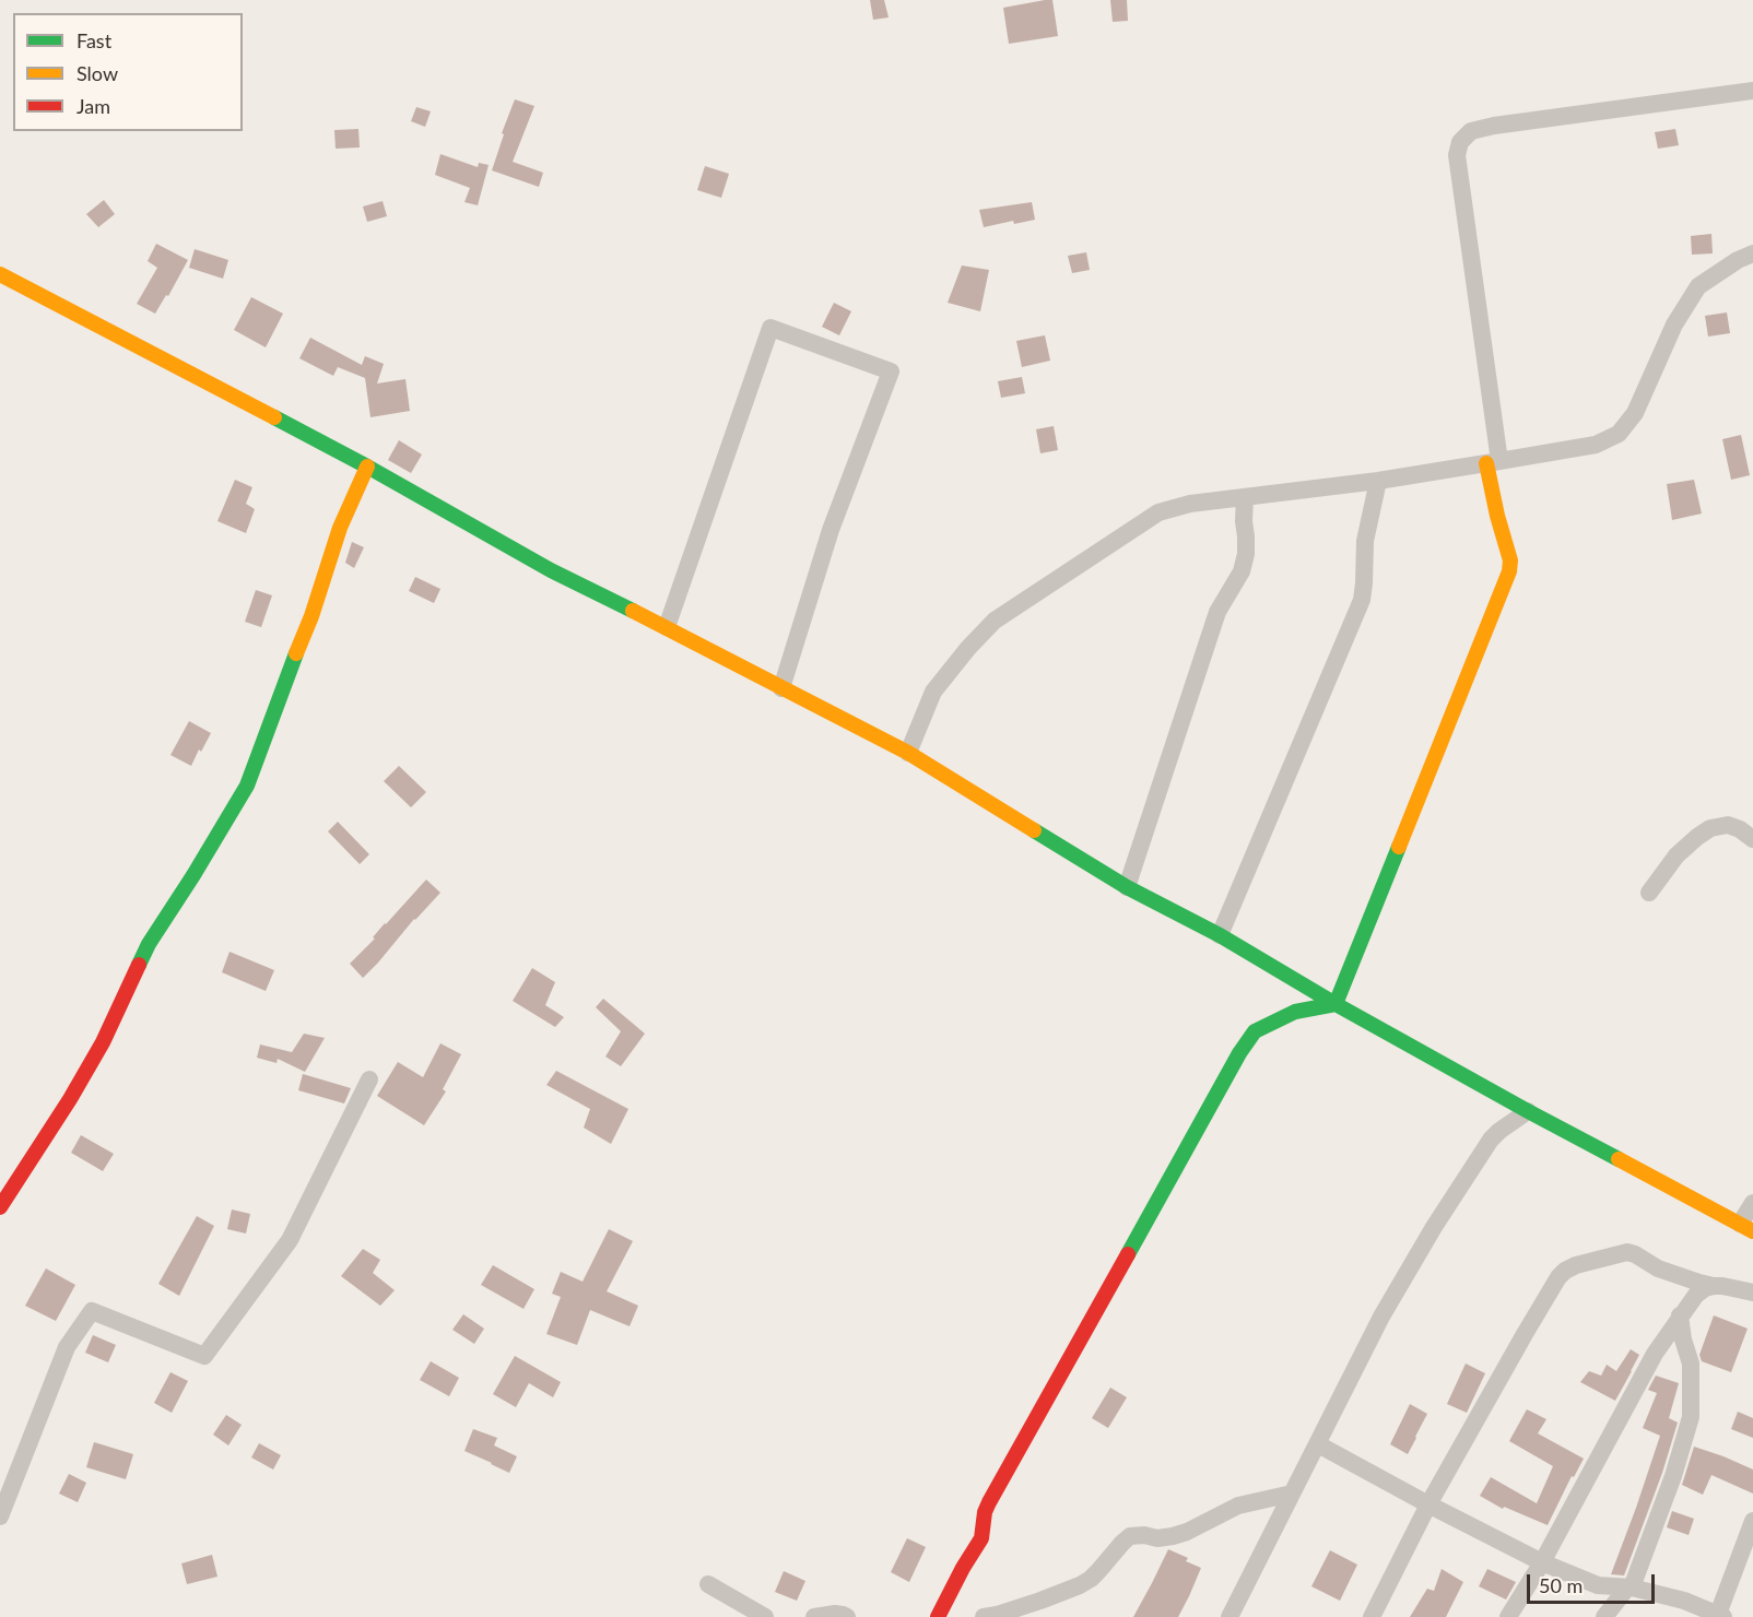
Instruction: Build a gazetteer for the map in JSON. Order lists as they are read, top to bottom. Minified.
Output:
{"legend":["Fast","Slow","Jam"],"scale_bar":"50 m"}
